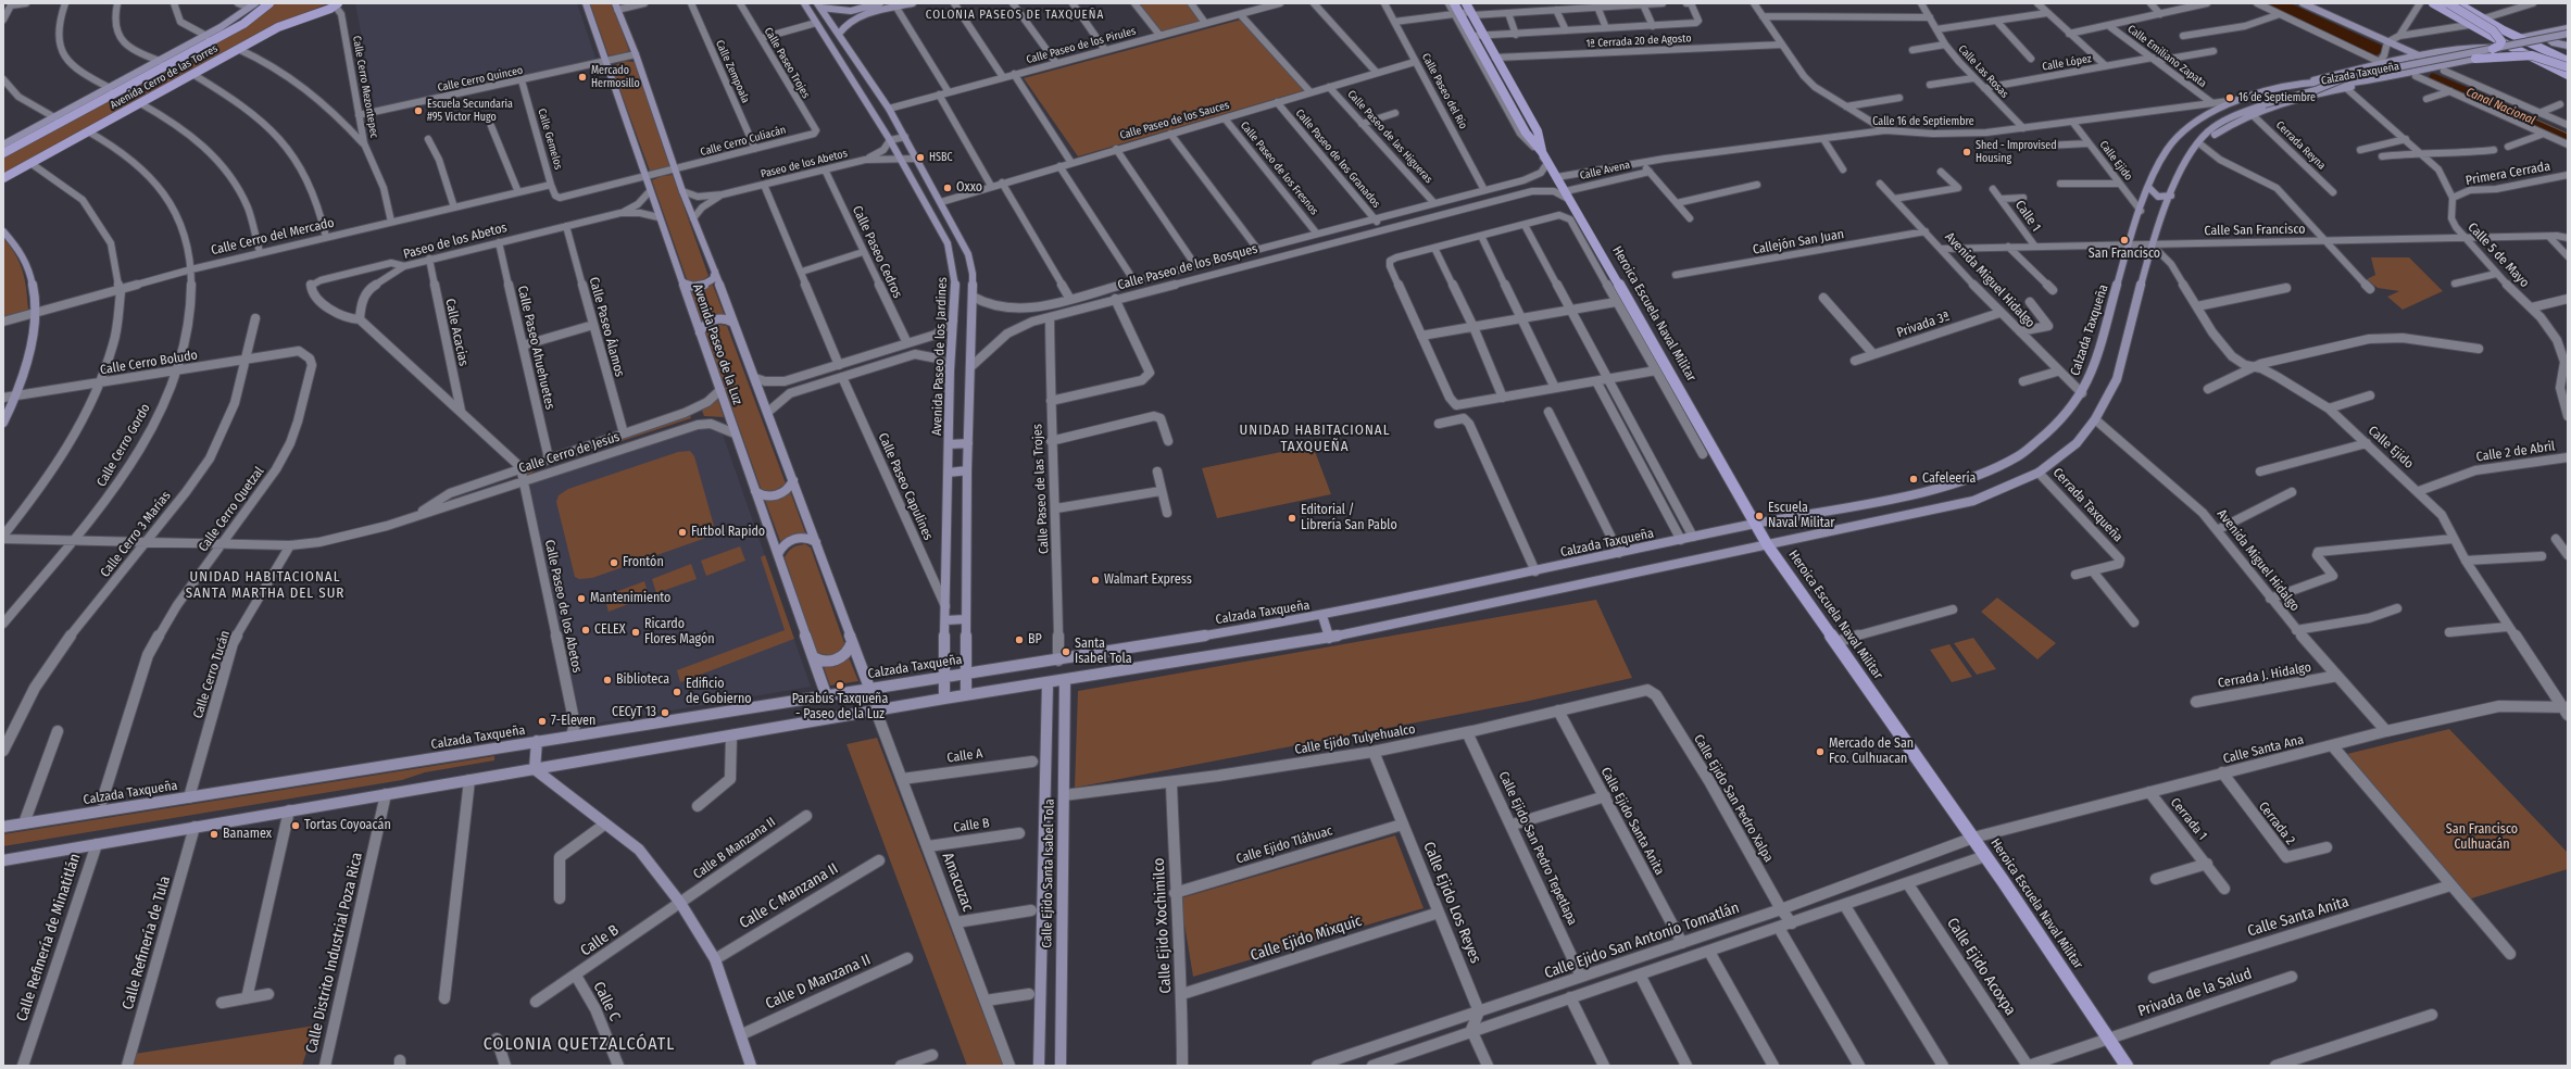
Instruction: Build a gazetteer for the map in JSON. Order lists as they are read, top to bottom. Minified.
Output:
{"streets":{"main road":["Calzada Taxqueña","Avenida Cerro de las Torres","Heroica Escuela Naval Militar","Avenida Paseo de la Luz","Avenida Paseo de los Jardines","Calle Ejido Santa Isabel Tola"],"street":["1ª Cerrada 20 de Agosto","Calle Paseo de los Pirules","Calle Emiliano Zapata","Calle Paseo Trojes","Calle López","Calle Zempoala","Calle Las Rosas","Calle Cerro Quinceo","Calle Cerro Mezontepec","Calle Paseo del Río","Calle Paseo de los Sauces","Calle 16 de Septiembre","Calle Paseo de las Higueras","Calle Gemelos","Calle Cerro Culiacán","Cerrada Reyna","Calle Paseo de los Granados","Calle Ejido","Paseo de los Abetos","Calle Paseo de los Fresnos","Calle Avena","Primera Cerrada","Calle 1","Calle San Francisco","Calle Cerro del Mercado","Callejón San Juan","Calle Paseo Cedros","Calle 5 de Mayo","Calle Paseo de los Bosques","Avenida Miguel Hidalgo","Privada 3ª","Calle Paseo Álamos","Calle Acacias","Calle Paseo Ahuehuetes","Calle Cerro Boludo","Calle Cerro Gordo","Calle 2 de Abril","Calle Cerro de Jesús","Calle Paseo Capulines","Calle Paseo de las Trojes","Cerrada Taxqueña","Calle Cerro Quetzal","Calle Cerro 3 Marías","Calle Paseo de los Abetos","Calle Cerro Tucán","Cerrada J. Hidalgo","Calle Ejido Tulyehualco","Calle Santa Ana","Calle A","Calle Ejido San Pedro Xalpa","Cerrada 1","Calle Ejido Santa Anita","Cerrada 2","Calle B","Calle Ejido Tláhuac","Calle B Manzana II","Calle Ejido San Pedro Tepetlapa","Amacuzac","Calle C Manzana II","Calle Ejido Los Reyes","Calle Santa Anita","Calle Ejido Xochimilco","Calle Refinería de Minatitlán","Calle Ejido Mixquic","Calle Ejido San Antonio Tomatlán","Calle Refinería de Tula","Calle Distrito Industrial Poza Rica","Calle Ejido Acoxpa","Calle D Manzana II","Privada de la Salud","Calle C"]},"crossings":[["1ª Cerrada 20 de Agosto","Heroica Escuela Naval Militar"],["Calle Emiliano Zapata","Calle López"],["Calle Emiliano Zapata","Calle 16 de Septiembre"],["Calle Paseo Trojes","Calle Cerro Culiacán"],["Calle López","Calle Las Rosas"],["Calle Zempoala","Calle Cerro Culiacán"],["Calle Las Rosas","Calle 16 de Septiembre"],["Calzada Taxqueña","Calle 16 de Septiembre"],["Calzada Taxqueña","Cerrada Reyna"],["Calzada Taxqueña","Calle Ejido"],["Calzada Taxqueña","Calle San Francisco"],["Calzada Taxqueña","Calle 5 de Mayo"],["Calzada Taxqueña","Avenida Miguel Hidalgo"],["Calzada Taxqueña","Heroica Escuela Naval Militar"],["Calzada Taxqueña","Avenida Paseo de la Luz"],["Calzada Taxqueña","Avenida Paseo de los Jardines"],["Calzada Taxqueña","Calle Paseo de las Trojes"],["Calzada Taxqueña","Cerrada Taxqueña"],["Calzada Taxqueña","Calle Paseo de los Abetos"],["Calzada Taxqueña","Calle Cerro Tucán"],["Calzada Taxqueña","Calle Ejido Santa Isabel Tola"],["Calzada Taxqueña","Amacuzac"],["Calzada Taxqueña","Calle Refinería de Minatitlán"],["Calzada Taxqueña","Calle Refinería de Tula"],["Calzada Taxqueña","Calle Distrito Industrial Poza Rica"],["Avenida Cerro de las Torres","Calle Cerro Mezontepec"],["Avenida Cerro de las Torres","Calle Cerro Gordo"],["Calle Cerro Quinceo","Calle Cerro Mezontepec"],["Calle Cerro Quinceo","Calle Gemelos"],["Calle Cerro Quinceo","Avenida Paseo de la Luz"],["Calle Cerro Mezontepec","Calle Cerro del Mercado"],["Calle Paseo del Río","Calle Paseo de los Sauces"],["Calle Paseo del Río","Calle Paseo de los Bosques"],["Calle Paseo de los Sauces","Calle Paseo de las Higueras"],["Calle Paseo de los Sauces","Calle Paseo de los Granados"],["Calle Paseo de los Sauces","Calle Paseo de los Fresnos"],["Calle 16 de Septiembre","Calle Ejido"],["Calle 16 de Septiembre","Heroica Escuela Naval Militar"],["Calle Paseo de las Higueras","Calle Paseo de los Bosques"],["Calle Gemelos","Calle Cerro Culiacán"],["Calle Gemelos","Calle Cerro del Mercado"],["Calle Gemelos","Avenida Paseo de la Luz"],["Calle Cerro Culiacán","Avenida Paseo de la Luz"],["Calle Paseo de los Granados","Calle Paseo de los Bosques"],["Calle Ejido","Calle San Francisco"],["Calle Ejido","Calle 2 de Abril"],["Calle Ejido","Calle Santa Ana"],["Paseo de los Abetos","Calle Paseo Cedros"],["Paseo de los Abetos","Calle Paseo Álamos"],["Paseo de los Abetos","Calle Acacias"],["Paseo de los Abetos","Avenida Paseo de la Luz"],["Paseo de los Abetos","Calle Paseo Ahuehuetes"],["Paseo de los Abetos","Avenida Paseo de los Jardines"],["Calle Paseo de los Fresnos","Calle Paseo de los Bosques"],["Calle Avena","Calle Paseo de los Bosques"],["Calle Avena","Heroica Escuela Naval Militar"],["Primera Cerrada","Calle 5 de Mayo"],["Calle 1","Calle San Francisco"],["Calle San Francisco","Calle 5 de Mayo"],["Calle San Francisco","Avenida Miguel Hidalgo"],["Calle Cerro del Mercado","Calle Cerro Gordo"],["Callejón San Juan","Avenida Miguel Hidalgo"],["Calle Paseo de los Bosques","Heroica Escuela Naval Militar"],["Calle Paseo de los Bosques","Calle Paseo de las Trojes"],["Avenida Miguel Hidalgo","Privada 3ª"],["Avenida Miguel Hidalgo","Cerrada J. Hidalgo"],["Avenida Miguel Hidalgo","Calle Santa Ana"],["Heroica Escuela Naval Militar","Calle Santa Ana"],["Heroica Escuela Naval Militar","Calle Ejido San Antonio Tomatlán"],["Heroica Escuela Naval Militar","Privada de la Salud"],["Calle Paseo Álamos","Calle Cerro de Jesús"],["Avenida Paseo de la Luz","Calle Cerro de Jesús"],["Calle Paseo Ahuehuetes","Calle Cerro de Jesús"],["Avenida Paseo de los Jardines","Calle Paseo Capulines"],["Calle Cerro Boludo","Calle Cerro Gordo"],["Calle Cerro Boludo","Calle Cerro Quetzal"],["Calle Cerro Boludo","Calle Cerro 3 Marías"],["Calle Cerro Gordo","Calle Cerro de Jesús"],["Calle Cerro de Jesús","Calle Cerro Quetzal"],["Calle Cerro de Jesús","Calle Cerro 3 Marías"],["Calle Cerro de Jesús","Calle Paseo de los Abetos"],["Calle Cerro de Jesús","Calle Cerro Tucán"],["Calle Ejido Tulyehualco","Calle Ejido San Pedro Xalpa"],["Calle Ejido Tulyehualco","Calle Ejido Santa Anita"],["Calle Ejido Tulyehualco","Calle Ejido San Pedro Tepetlapa"],["Calle Ejido Tulyehualco","Calle Ejido Santa Isabel Tola"],["Calle Ejido Tulyehualco","Calle Ejido Los Reyes"],["Calle Ejido Tulyehualco","Calle Ejido Xochimilco"],["Calle Santa Ana","Cerrada 1"],["Calle Santa Ana","Cerrada 2"],["Calle Santa Ana","Calle Ejido San Antonio Tomatlán"],["Calle A","Amacuzac"],["Calle Ejido San Pedro Xalpa","Calle Ejido San Antonio Tomatlán"],["Calle Ejido Santa Anita","Calle Ejido San Antonio Tomatlán"],["Calle B","Calle B Manzana II"],["Calle B","Amacuzac"],["Calle B","Calle C"],["Calle Ejido Tláhuac","Calle Ejido Los Reyes"],["Calle Ejido Tláhuac","Calle Ejido Xochimilco"],["Calle Ejido San Pedro Tepetlapa","Calle Ejido San Antonio Tomatlán"],["Calle Ejido Los Reyes","Calle Ejido Mixquic"],["Calle Ejido Los Reyes","Calle Ejido San Antonio Tomatlán"],["Calle Ejido Xochimilco","Calle Ejido Mixquic"],["Calle Ejido Acoxpa","Privada de la Salud"]],"districts":["COLONIA PASEOS DE TAXQUEÑA","UNIDAD HABITACIONAL TAXQUEÑA","UNIDAD HABITACIONAL SANTA MARTHA DEL SUR","COLONIA QUETZALCÓATL"],"water":["Canal Nacional"],"parks":["San Francisco Culhuacán"],"places":["Mercado Hermosillo","16 de Septiembre","Escuela Secundaria #95 Victor Hugo","Shed - Improvised Housing","HSBC","Oxxo","San Francisco","Cafeleería","Escuela Naval Militar","Editorial / Librería San Pablo","Futbol Rapido","Frontón","Walmart Express","Mantenimiento","CELEX","Ricardo Flores Magón","BP","Santa Isabel Tola","Biblioteca","Parabús Taxqueña - Paseo de la Luz","Edificio de Gobierno","CECyT 13","7-Eleven","Mercado de San Fco. Culhuacan","Tortas Coyoacán","Banamex"]}
